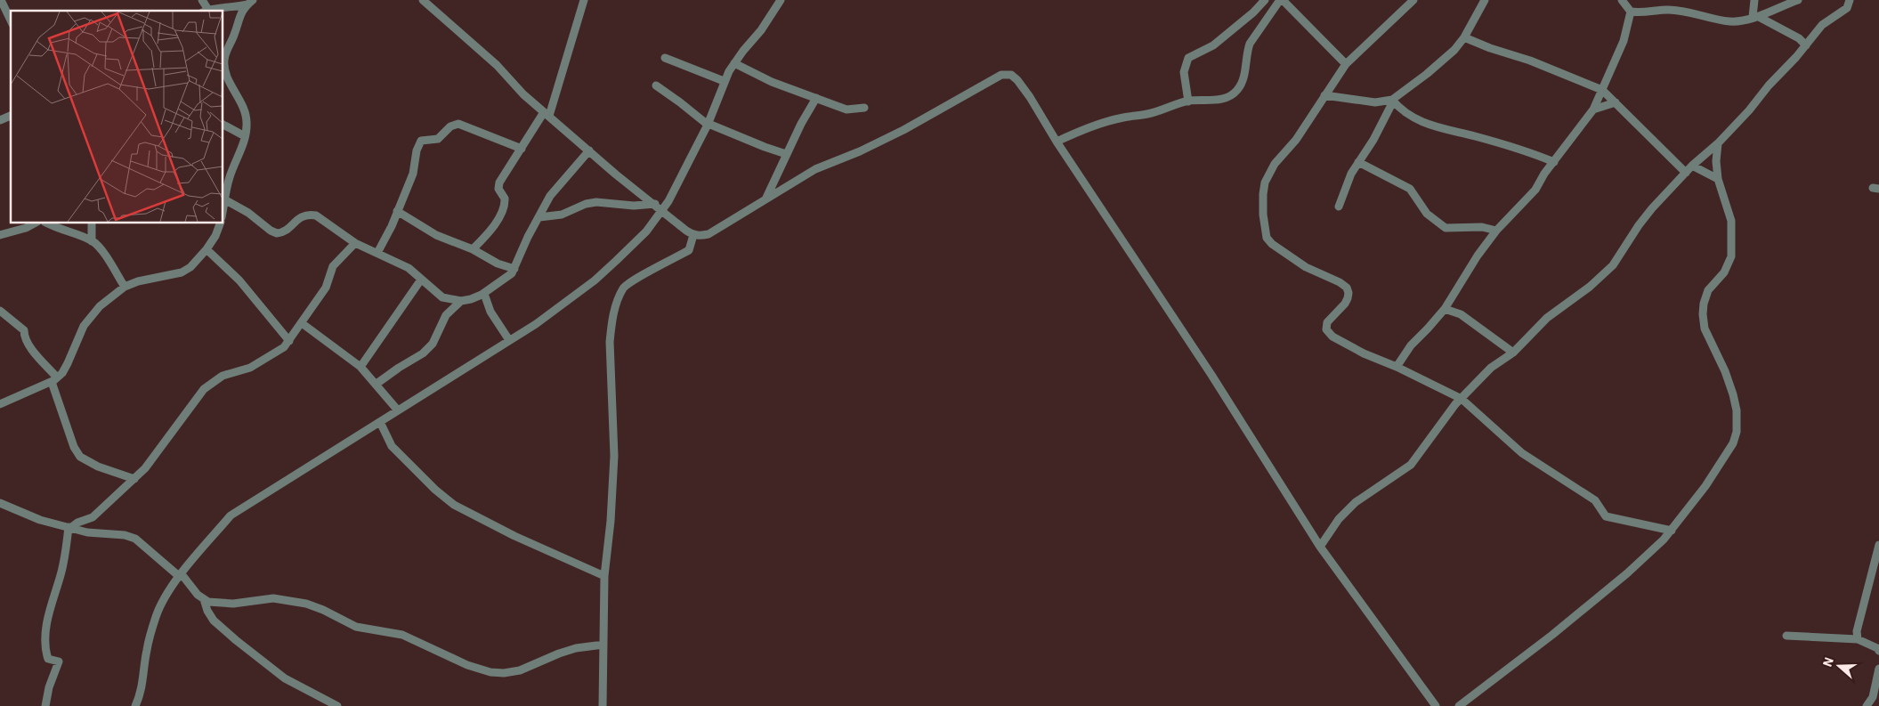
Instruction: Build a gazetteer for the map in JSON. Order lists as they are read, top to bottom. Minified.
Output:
{"north":"left"}
